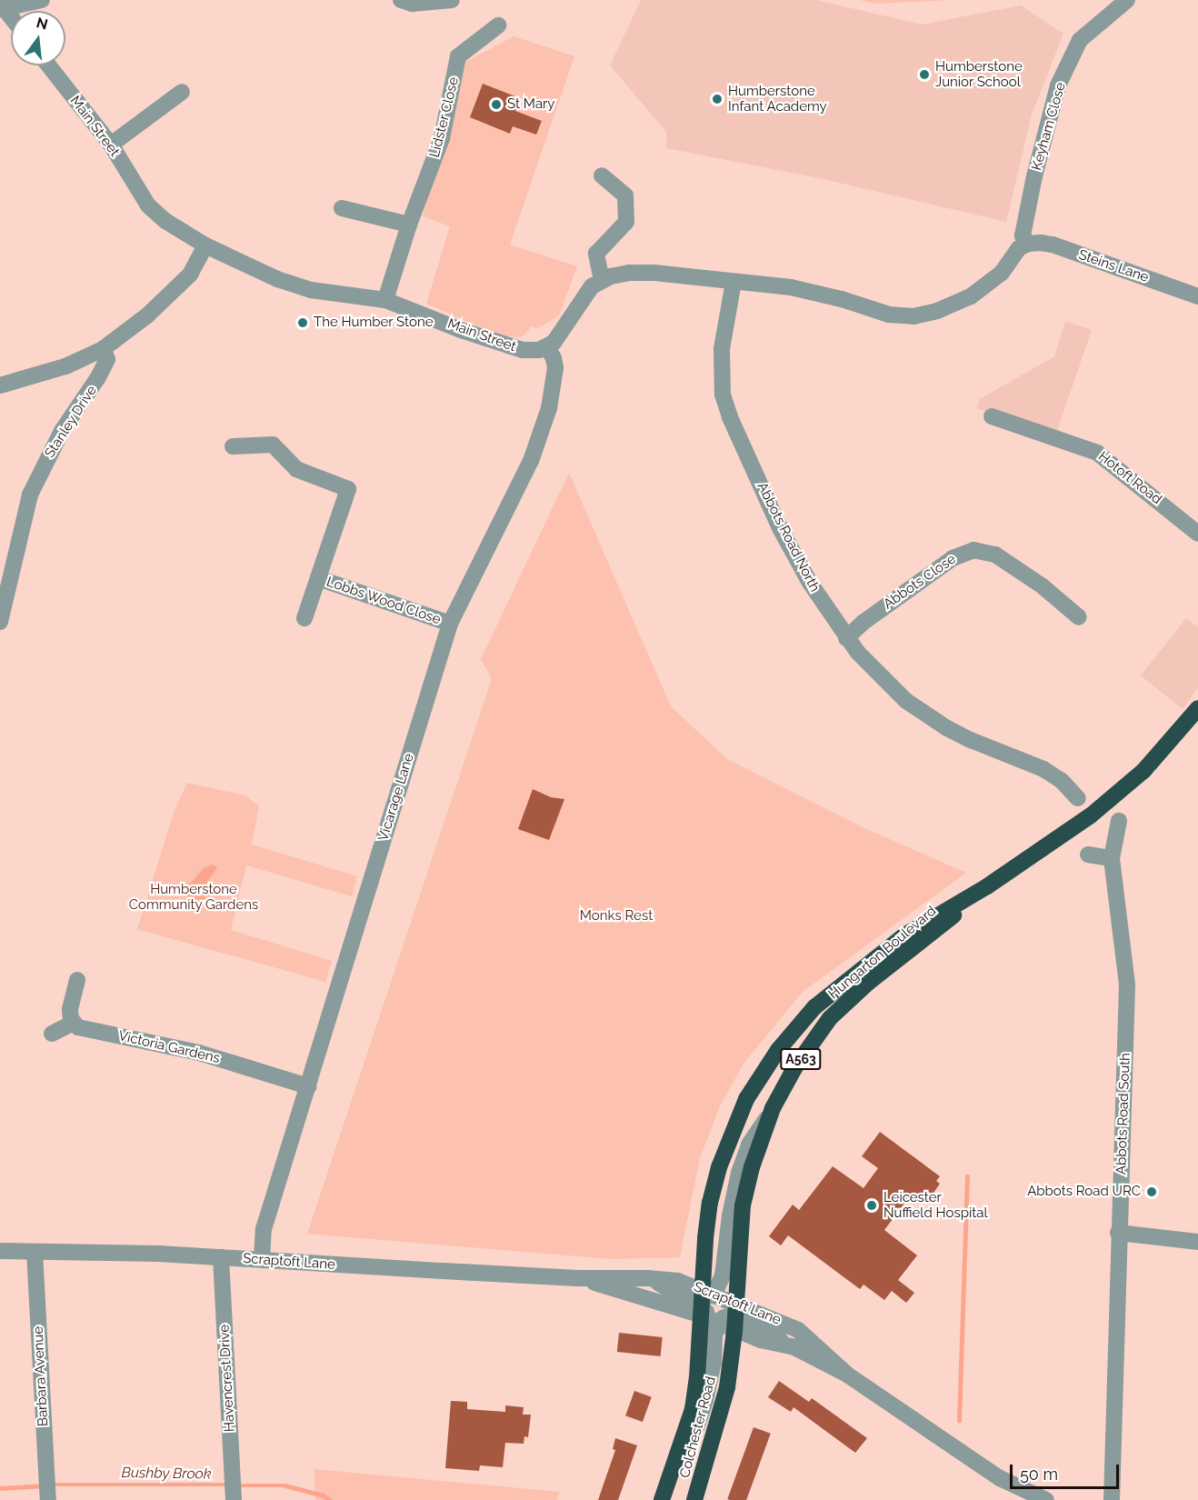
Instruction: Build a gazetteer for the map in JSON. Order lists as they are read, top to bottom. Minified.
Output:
{"streets":{"highway":["Hungarton Boulevard","A563","Colchester Road"],"street":["Lidster Close","Main Street","Keyham Close","Steins Lane","Stanley Drive","Hotoft Road","Abbots Road North","Abbots Close","Lobbs Wood Close","Vicarage Lane","Victoria Gardens","Abbots Road South","Scraptoft Lane","Barbara Avenue","Havencrest Drive"]},"crossings":[["Lidster Close","Main Street"],["Main Street","Vicarage Lane"],["Keyham Close","Steins Lane"],["Abbots Road North","Abbots Close"],["Lobbs Wood Close","Vicarage Lane"],["Vicarage Lane","Victoria Gardens"],["Vicarage Lane","Scraptoft Lane"],["Hungarton Boulevard","Scraptoft Lane"],["Hungarton Boulevard","Colchester Road"],["Scraptoft Lane","Barbara Avenue"],["Scraptoft Lane","Havencrest Drive"],["Scraptoft Lane","Colchester Road"]],"water":["Bushby Brook"],"parks":["Humberstone Community Gardens","Monks Rest"],"places":["Humberstone Junior School","Humberstone Infant Academy","St Mary","The Humber Stone","Abbots Road URC","Leicester Nuffield Hospital"],"scale_bar":"50 m","north":"top"}
